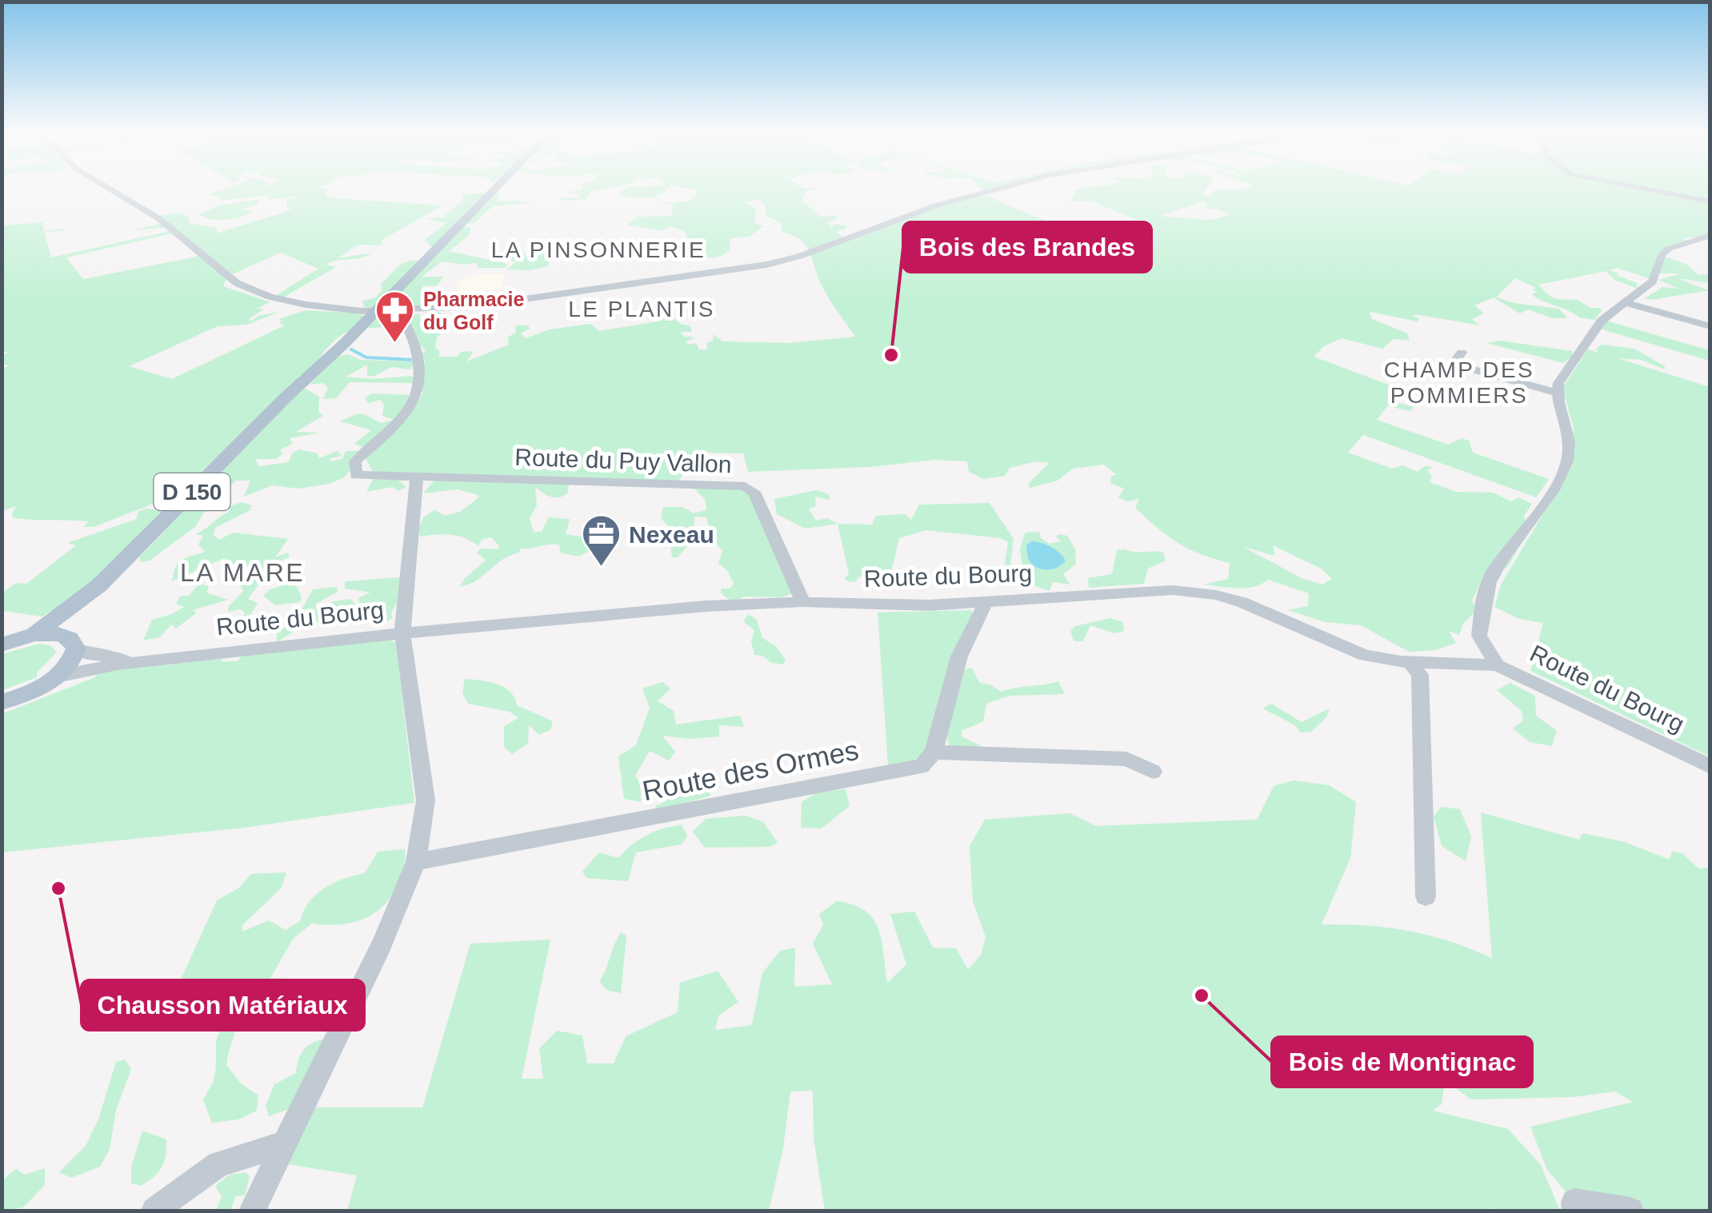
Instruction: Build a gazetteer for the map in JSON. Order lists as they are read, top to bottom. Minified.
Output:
{"streets":{"main road":["D 150"],"street":["Route du Puy Vallon","Route du Bourg","Route des Ormes"]},"crossings":[["Route du Puy Vallon","Route du Bourg"],["D 150","Route du Bourg"]],"districts":["LA PINSONNERIE","LE PLANTIS","CHAMP DES POMMIERS","LA MARE"],"places":{"pharmacy":["Pharmacie du Golf"],"other":["Bois des Brandes","Chausson Matériaux","Bois de Montignac"],"office":["Nexeau"]}}
